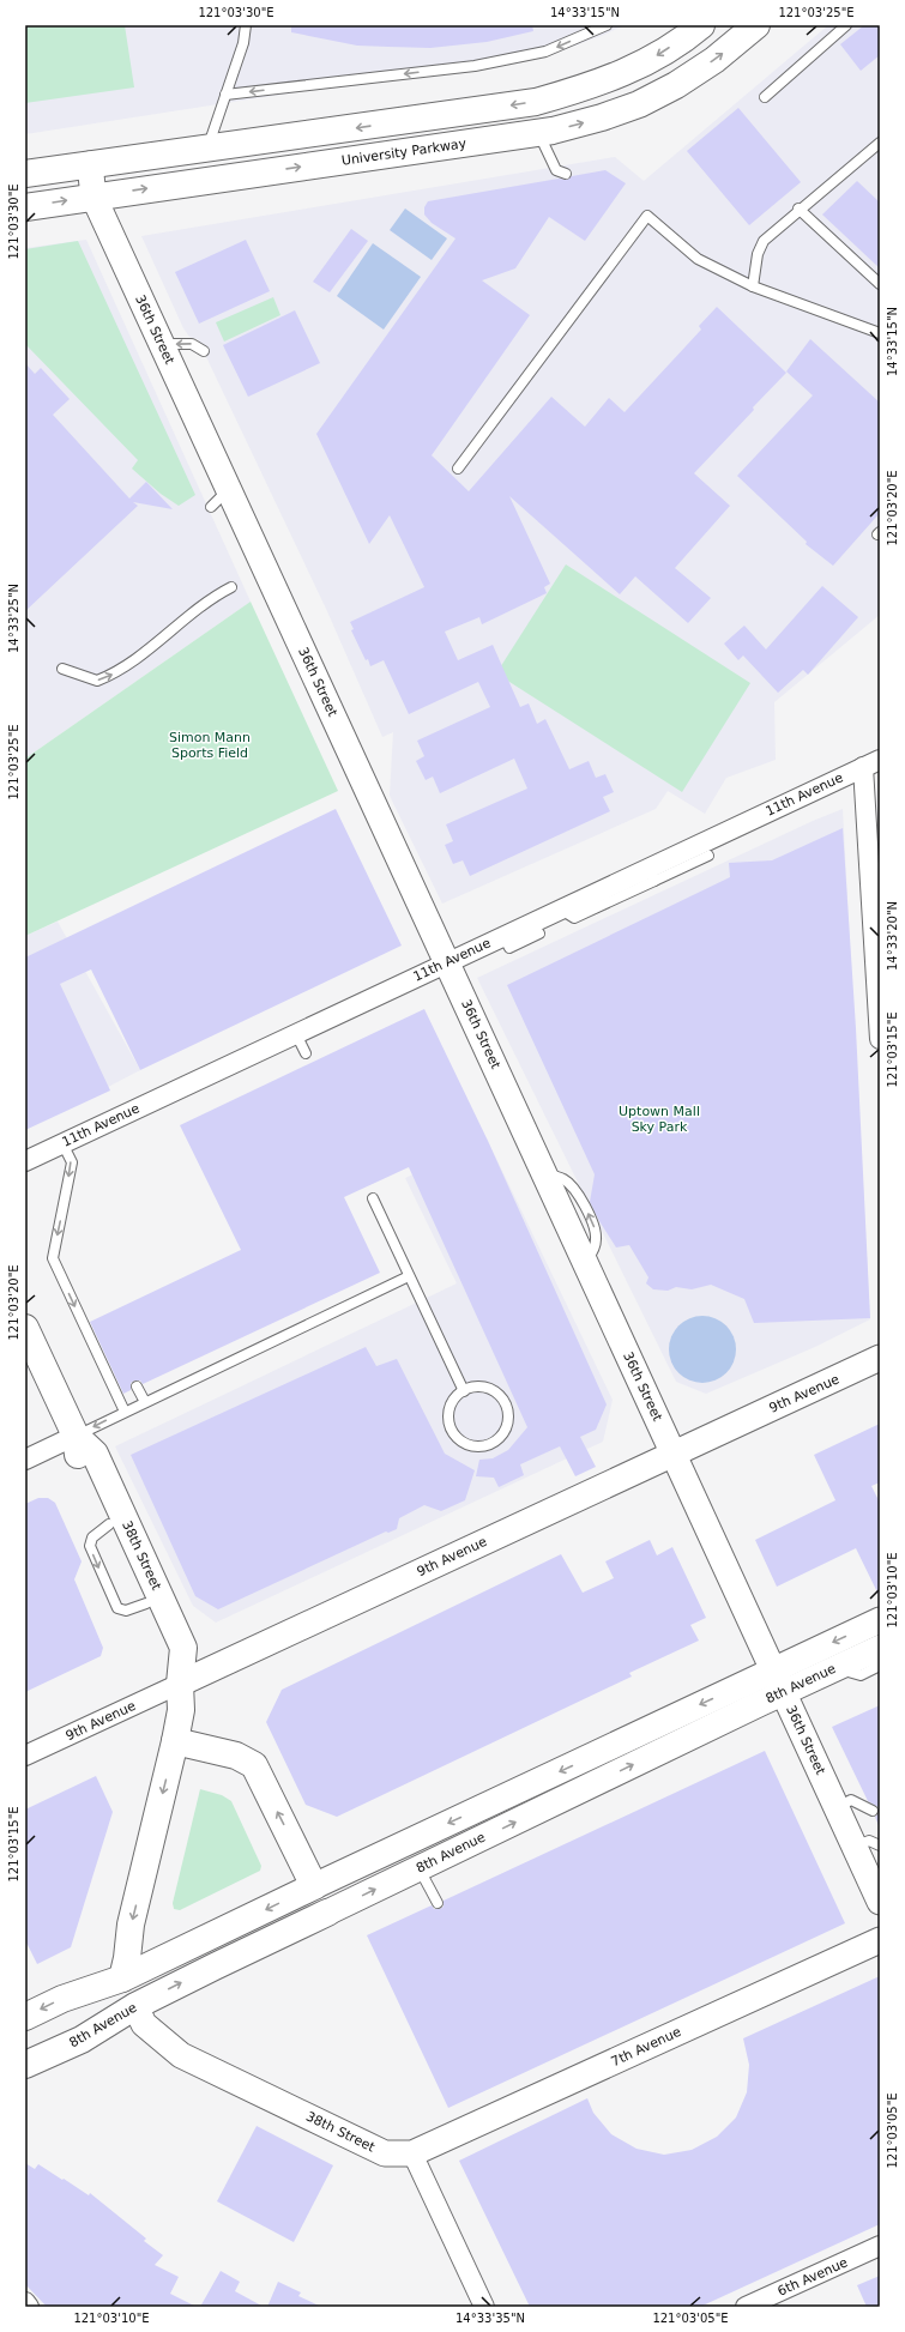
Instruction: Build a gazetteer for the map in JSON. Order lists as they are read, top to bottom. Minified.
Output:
{"streets":{"main road":["University Parkway","38th Street","8th Avenue"],"street":["36th Street","11th Avenue","9th Avenue","7th Avenue","6th Avenue"]},"crossings":[["University Parkway","36th Street"],["36th Street","11th Avenue"],["36th Street","9th Avenue"],["36th Street","8th Avenue"],["9th Avenue","38th Street"],["38th Street","8th Avenue"],["38th Street","7th Avenue"]],"parks":["Simon Mann Sports Field","Uptown Mall Sky Park"],"coordinates":["121°03'30\"E","14°33'15\"N","121°03'25\"E","121°03'20\"E","14°33'25\"N","14°33'20\"N","121°03'15\"E","121°03'10\"E","121°03'05\"E","14°33'35\"N"]}
